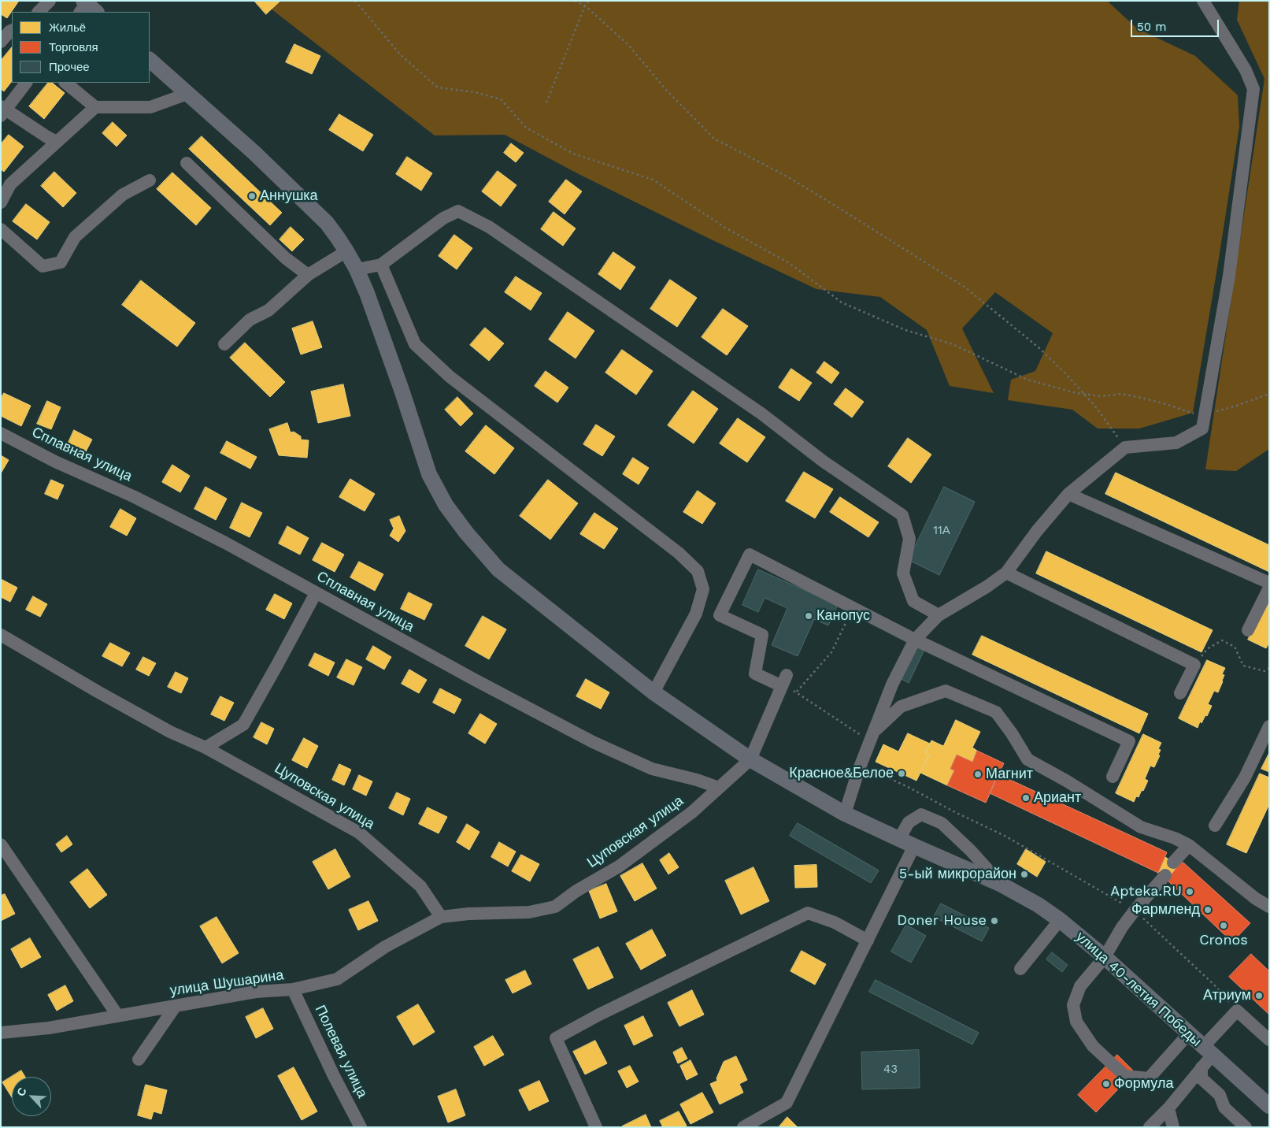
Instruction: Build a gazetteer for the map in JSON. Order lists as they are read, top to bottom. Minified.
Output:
{"streets":{"main road":["улица 40-летия Победы"],"street":["Сплавная улица","Цуповская улица","улица Шушарина","Полевая улица"]},"crossings":[["Сплавная улица","Цуповская улица"],["Цуповская улица","улица Шушарина"],["Цуповская улица","улица 40-летия Победы"],["улица Шушарина","Полевая улица"]],"places":["Аннушка","Канопус","Красное&Белое","Магнит","Ариант","5-ый микрорайон","Apteka.RU","Фармленд","Doner House","Cronos","Атриум","Формула"],"house_numbers":["11А","43"],"legend":["Жильё","Торговля","Прочее"],"scale_bar":"50 m","north":"top left"}
